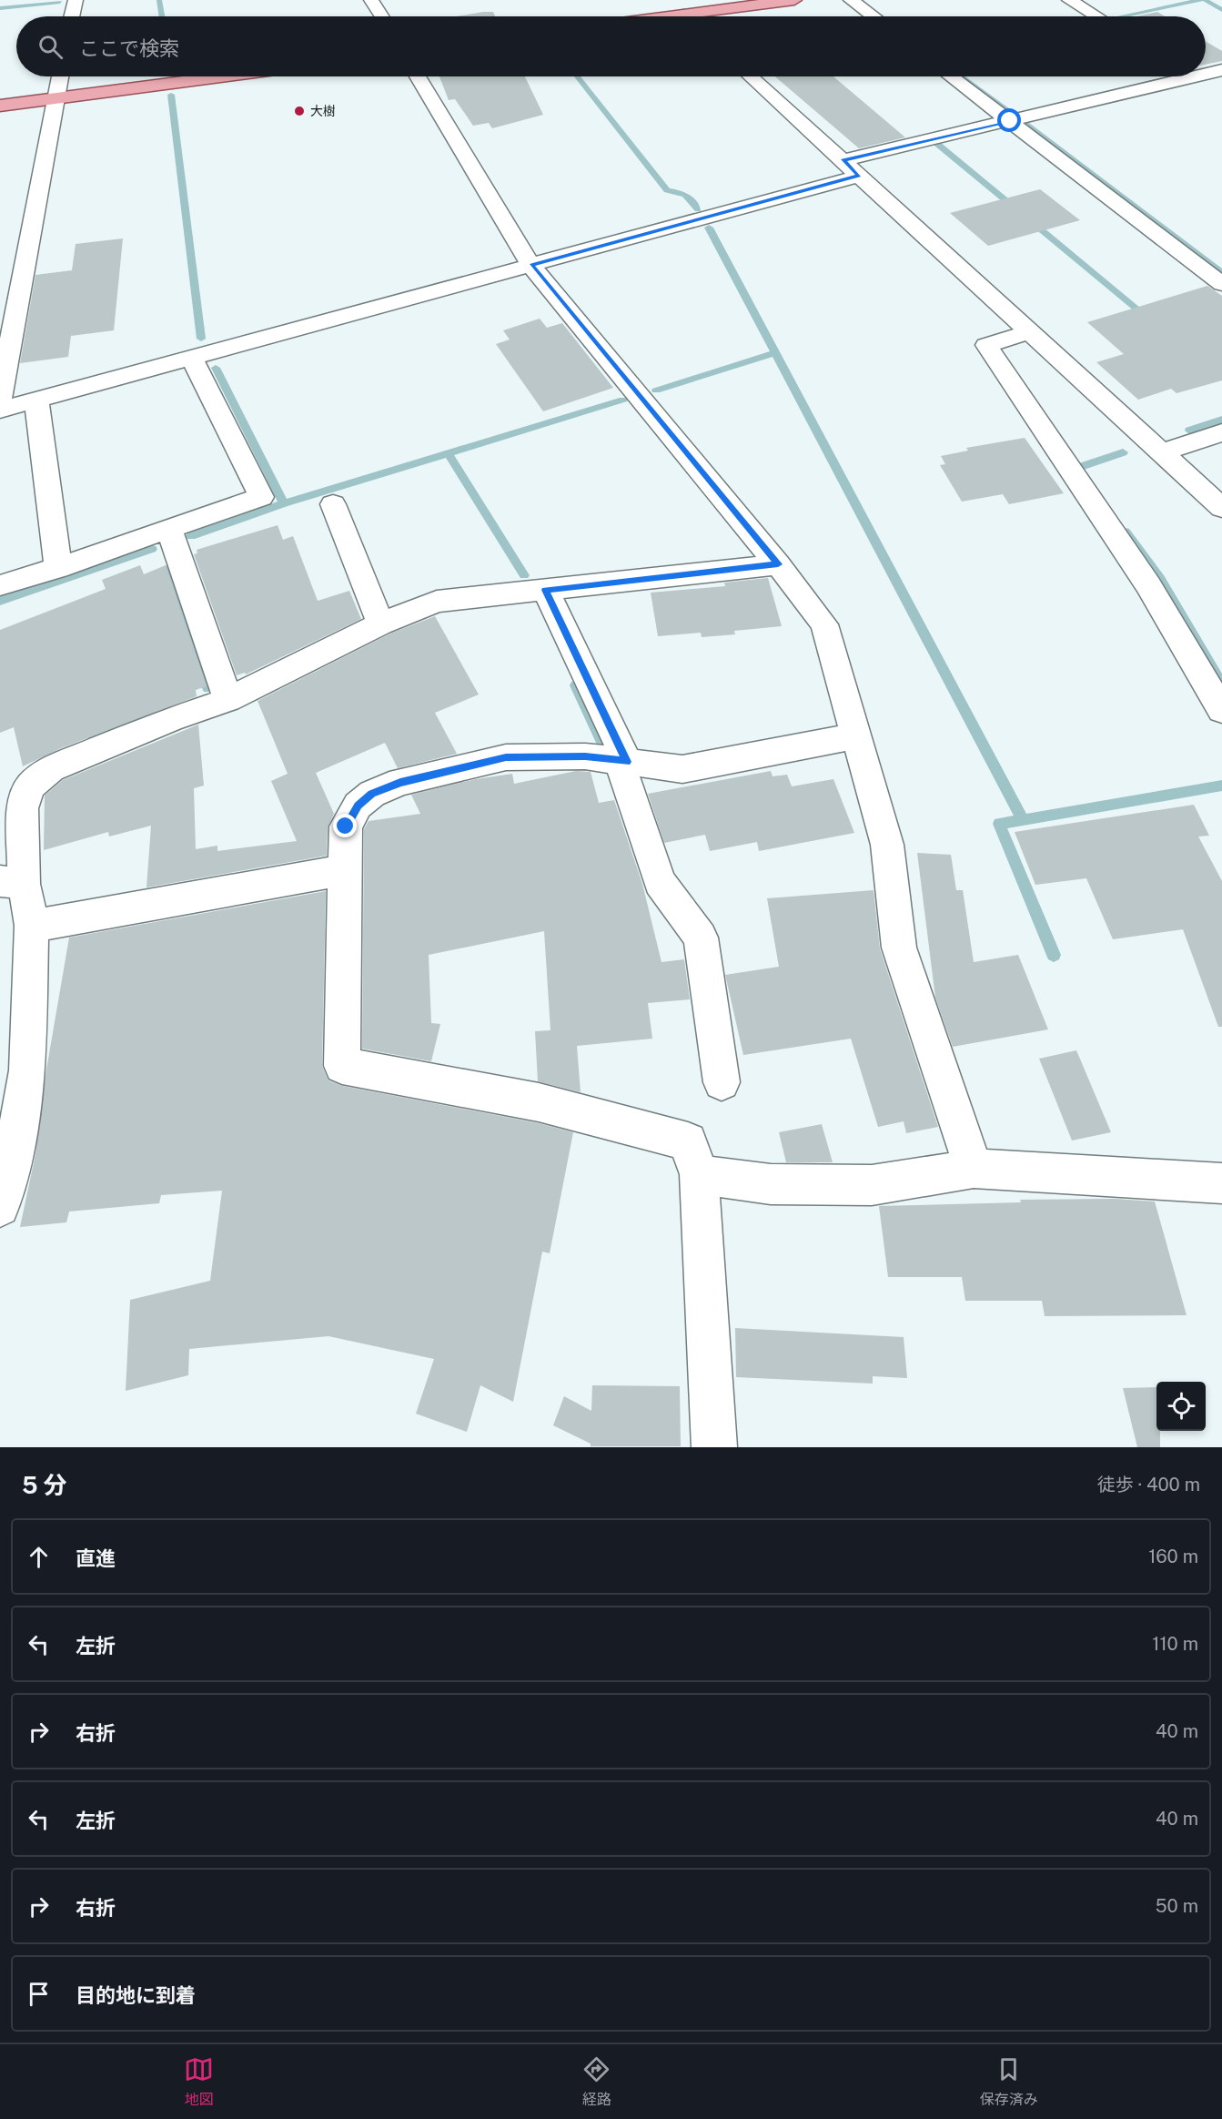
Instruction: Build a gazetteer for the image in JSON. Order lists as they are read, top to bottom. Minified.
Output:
{"places":["大樹"],"page":{"search":"ここで検索","heading":["5 分","徒歩 · 400 m"],"list":[["直進","160 m"],["左折","110 m"],["右折","40 m"],["左折","40 m"],["右折","50 m"],"目的地に到着"],"nav":["地図","経路","保存済み"]}}
